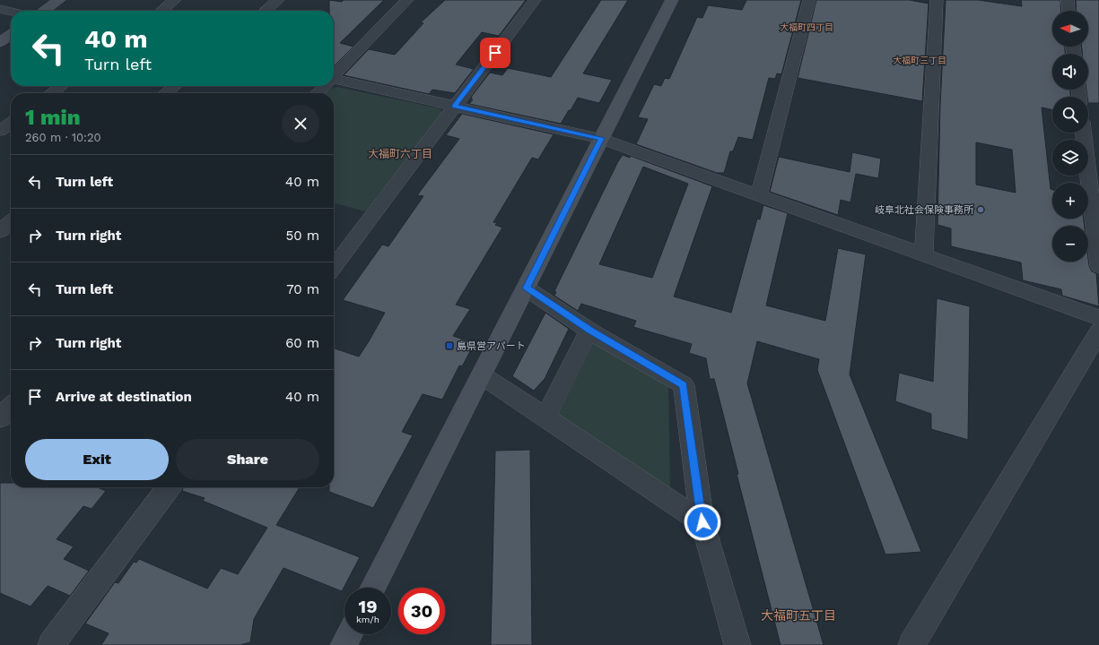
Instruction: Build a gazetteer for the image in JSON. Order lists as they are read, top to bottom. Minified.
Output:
{"districts":["大福町四丁目","大福町三丁目","大福町六丁目","大福町五丁目"],"places":{"other":["岐阜北社会保険事務所"],"transit":["島県営アパート"]},"north":"left","page":{"map_buttons":["+","−"],"turn":["40 m","Turn left"],"heading":["1 min","260 m · 10:20"],"list":[{"name":"Turn left","value":"40 m"},{"name":"Turn right","value":"50 m"},{"name":"Turn left","value":"70 m"},{"name":"Turn right","value":"60 m"},{"name":"Arrive at destination","value":"40 m"}],"buttons":["Exit","Share"],"speed":"19 km/h","limit":"30"}}
